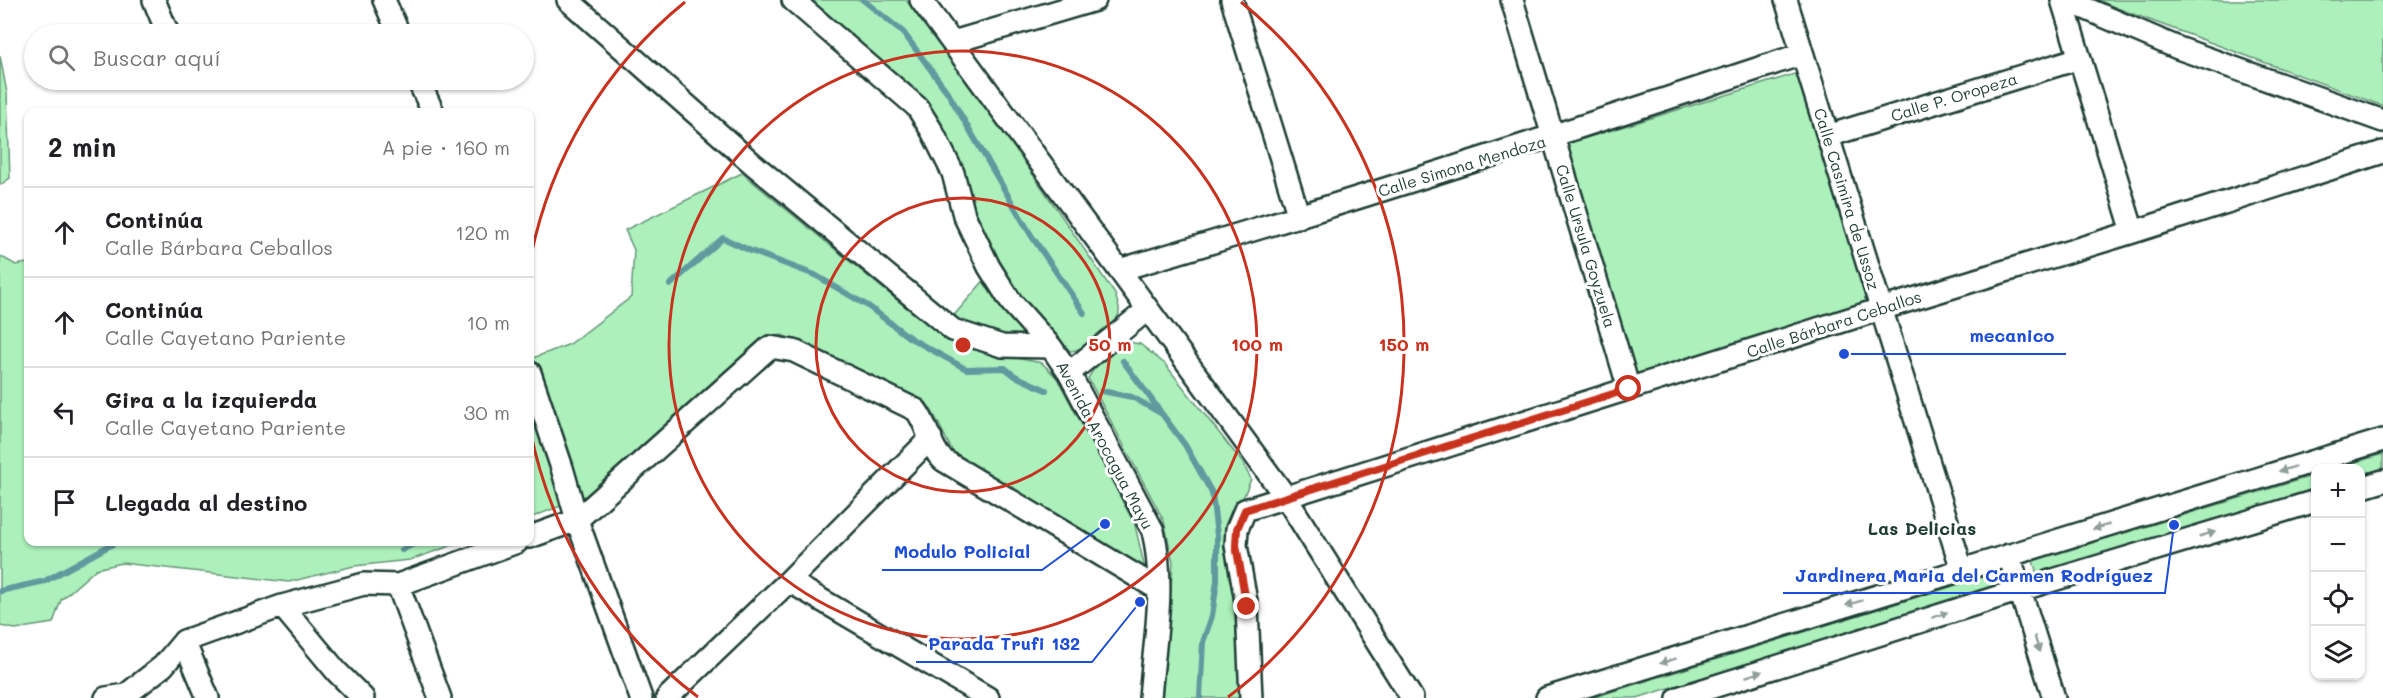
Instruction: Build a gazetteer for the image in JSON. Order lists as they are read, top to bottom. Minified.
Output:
{"streets":{"street":["Calle P. Oropeza","Calle Simona Mendoza","Calle Casimira de Ussoz","Calle Ursula Goyzuela","Calle Bárbara Ceballos","Avenida Arocagua Mayu"]},"crossings":[["Calle P. Oropeza","Calle Casimira de Ussoz"],["Calle Simona Mendoza","Calle Casimira de Ussoz"],["Calle Simona Mendoza","Calle Ursula Goyzuela"],["Calle Casimira de Ussoz","Calle Bárbara Ceballos"],["Calle Ursula Goyzuela","Calle Bárbara Ceballos"]],"districts":["Las Delicias"],"places":["mecanico","Modulo Policial","Jardinera Maria del Carmen Rodríguez","Parada Trufi 132"],"page":{"search":"Buscar aquí","heading":["2 min","A pie · 160 m"],"list":[["Continúa","Calle Bárbara Ceballos","120 m"],["Continúa","Calle Cayetano Pariente","10 m"],["Gira a la izquierda","Calle Cayetano Pariente","30 m"],"Llegada al destino"],"map_buttons":["+","−"]},"rings":["50 m","100 m","150 m"]}
